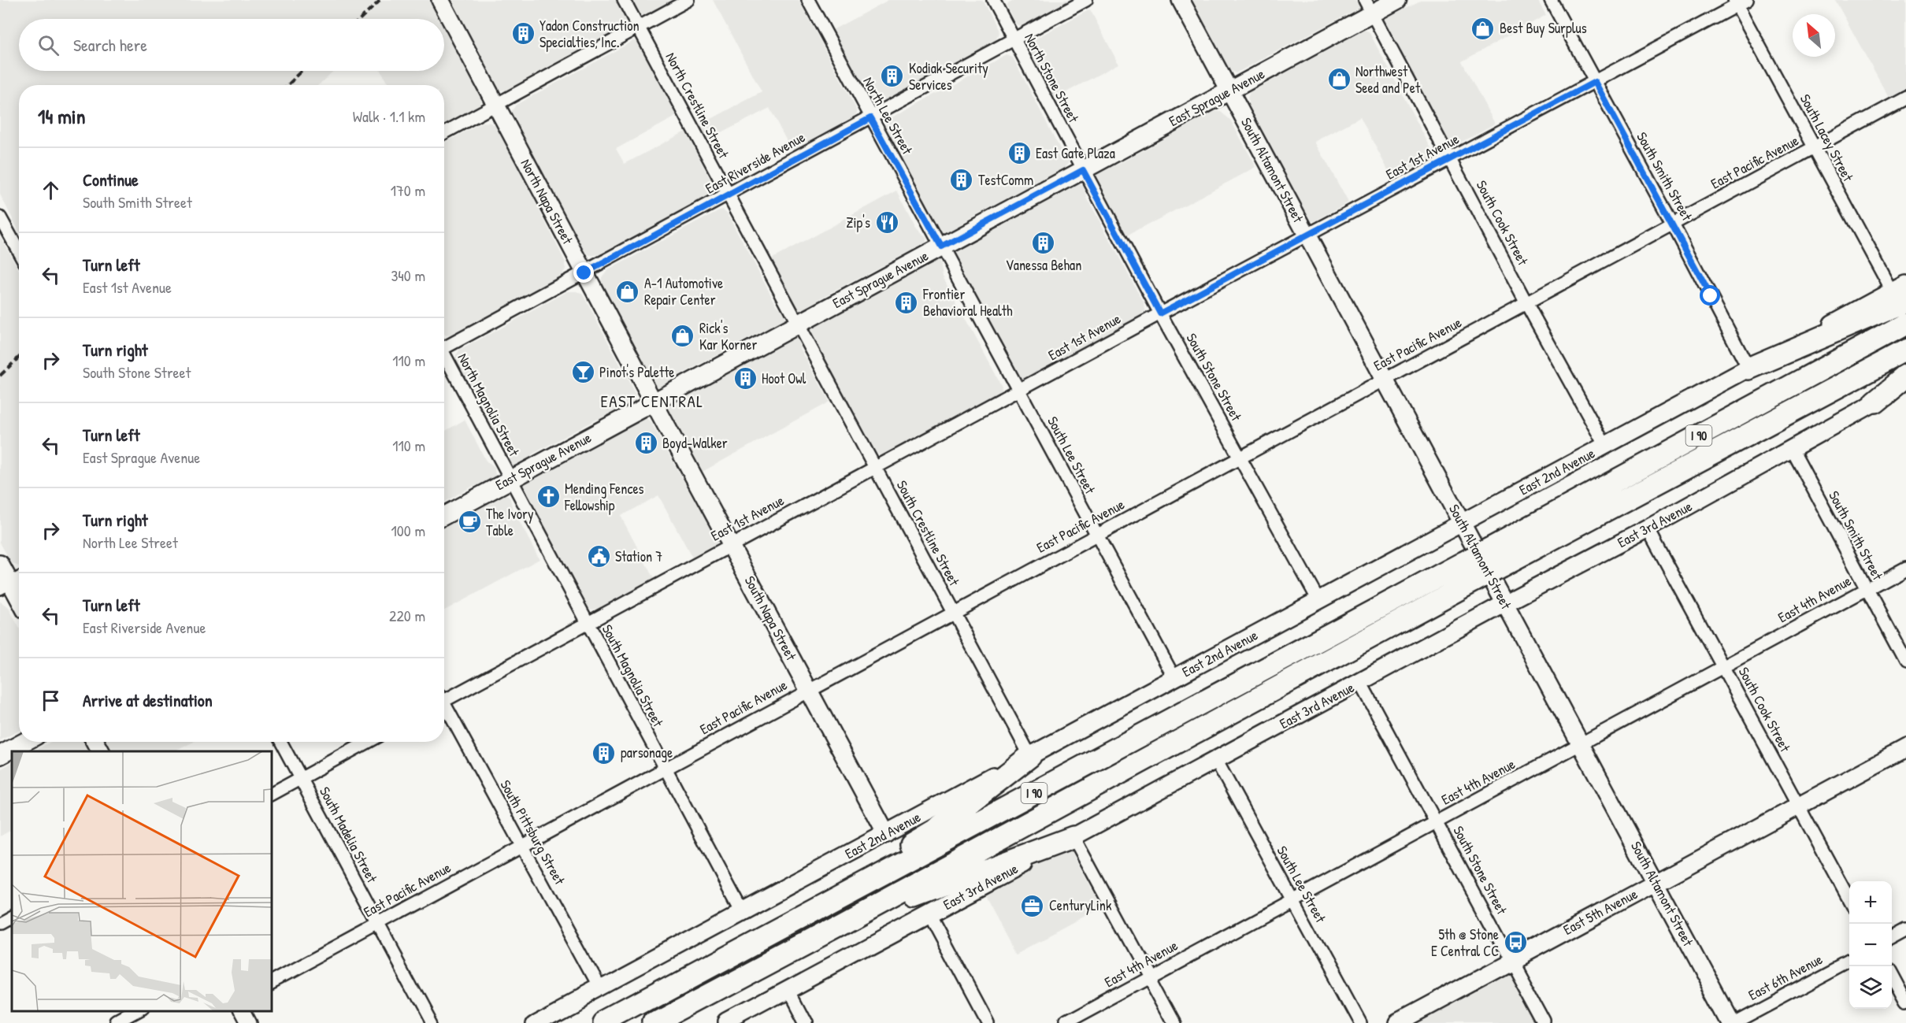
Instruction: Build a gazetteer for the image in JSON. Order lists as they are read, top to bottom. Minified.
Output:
{"streets":{"highway":["I 90"],"main road":["East Sprague Avenue"],"street":["North Stone Street","North Crestline Street","North Lee Street","South Lacey Street","East 1st Avenue","East Pacific Avenue","East Riverside Avenue","South Altamont Street","South Smith Street","North Napa Street","South Cook Street","South Stone Street","North Magnolia Street","South Lee Street","East 2nd Avenue","East 3rd Avenue","South Crestline Street","East 4th Avenue","South Napa Street","South Magnolia Street","South Pittsburg Street","South Madelia Street","East 5th Avenue","East 6th Avenue"]},"crossings":[["North Stone Street","East Sprague Avenue"],["North Stone Street","East Riverside Avenue"],["North Stone Street","South Stone Street"],["East Sprague Avenue","North Crestline Street"],["East Sprague Avenue","North Lee Street"],["East Sprague Avenue","South Altamont Street"],["East Sprague Avenue","North Napa Street"],["East Sprague Avenue","South Cook Street"],["East Sprague Avenue","South Stone Street"],["East Sprague Avenue","North Magnolia Street"],["East Sprague Avenue","South Lee Street"],["East Sprague Avenue","South Crestline Street"],["East Sprague Avenue","South Napa Street"],["East Sprague Avenue","South Magnolia Street"],["North Crestline Street","East Riverside Avenue"],["North Crestline Street","South Crestline Street"],["North Lee Street","East Riverside Avenue"],["North Lee Street","South Lee Street"],["South Lacey Street","East 1st Avenue"],["South Lacey Street","East Pacific Avenue"],["East 1st Avenue","South Altamont Street"],["East 1st Avenue","South Smith Street"],["East 1st Avenue","South Cook Street"],["East 1st Avenue","South Stone Street"],["East 1st Avenue","South Lee Street"],["East 1st Avenue","South Crestline Street"],["East 1st Avenue","South Napa Street"],["East 1st Avenue","South Magnolia Street"],["East Pacific Avenue","South Altamont Street"],["East Pacific Avenue","South Smith Street"],["East Pacific Avenue","South Cook Street"],["East Pacific Avenue","South Stone Street"],["East Pacific Avenue","South Lee Street"],["East Pacific Avenue","South Crestline Street"],["East Pacific Avenue","South Napa Street"],["East Pacific Avenue","South Magnolia Street"],["East Pacific Avenue","South Pittsburg Street"],["East Pacific Avenue","South Madelia Street"],["East Riverside Avenue","North Napa Street"],["South Altamont Street","East 2nd Avenue"],["South Altamont Street","East 3rd Avenue"],["South Altamont Street","East 4th Avenue"],["South Altamont Street","East 5th Avenue"],["South Altamont Street","East 6th Avenue"],["South Smith Street","East 2nd Avenue"],["South Smith Street","East 3rd Avenue"],["South Smith Street","East 4th Avenue"],["North Napa Street","South Napa Street"],["South Cook Street","East 2nd Avenue"],["South Cook Street","East 3rd Avenue"],["South Cook Street","East 4th Avenue"],["South Cook Street","East 5th Avenue"],["South Stone Street","East 2nd Avenue"],["South Stone Street","East 3rd Avenue"],["South Stone Street","East 4th Avenue"],["South Stone Street","East 5th Avenue"],["North Magnolia Street","South Magnolia Street"],["South Lee Street","East 2nd Avenue"],["South Lee Street","East 3rd Avenue"],["South Lee Street","East 4th Avenue"],["East 2nd Avenue","South Crestline Street"],["East 2nd Avenue","South Napa Street"],["East 2nd Avenue","South Magnolia Street"],["East 2nd Avenue","South Pittsburg Street"]],"districts":["EAST CENTRAL"],"places":{"shop":["Best Buy Surplus","Northwest Seed and Pet","A-1 Automotive Repair Center","Rick's Kar Korner"],"building":["Yadon Construction Specialties, Inc.","Kodiak Security Services","East Gate Plaza","TestComm","Vanessa Behan","Frontier Behavioral Health","Hoot Owl","Boyd-Walker","parsonage"],"restaurant":["Zip's"],"bar":["Pinot's Palette"],"church":["Mending Fences Fellowship"],"cafe":["The Ivory Table"],"public building":["Station 7"],"office":["CenturyLink"],"bus stop":["5th @ Stone E Central CC"]},"north":"top left","page":{"search":"Search here","heading":["14 min","Walk · 1.1 km"],"list":[["Continue","South Smith Street","170 m"],["Turn left","East 1st Avenue","340 m"],["Turn right","South Stone Street","110 m"],["Turn left","East Sprague Avenue","110 m"],["Turn right","North Lee Street","100 m"],["Turn left","East Riverside Avenue","220 m"],"Arrive at destination"],"map_buttons":["+","−"]}}
